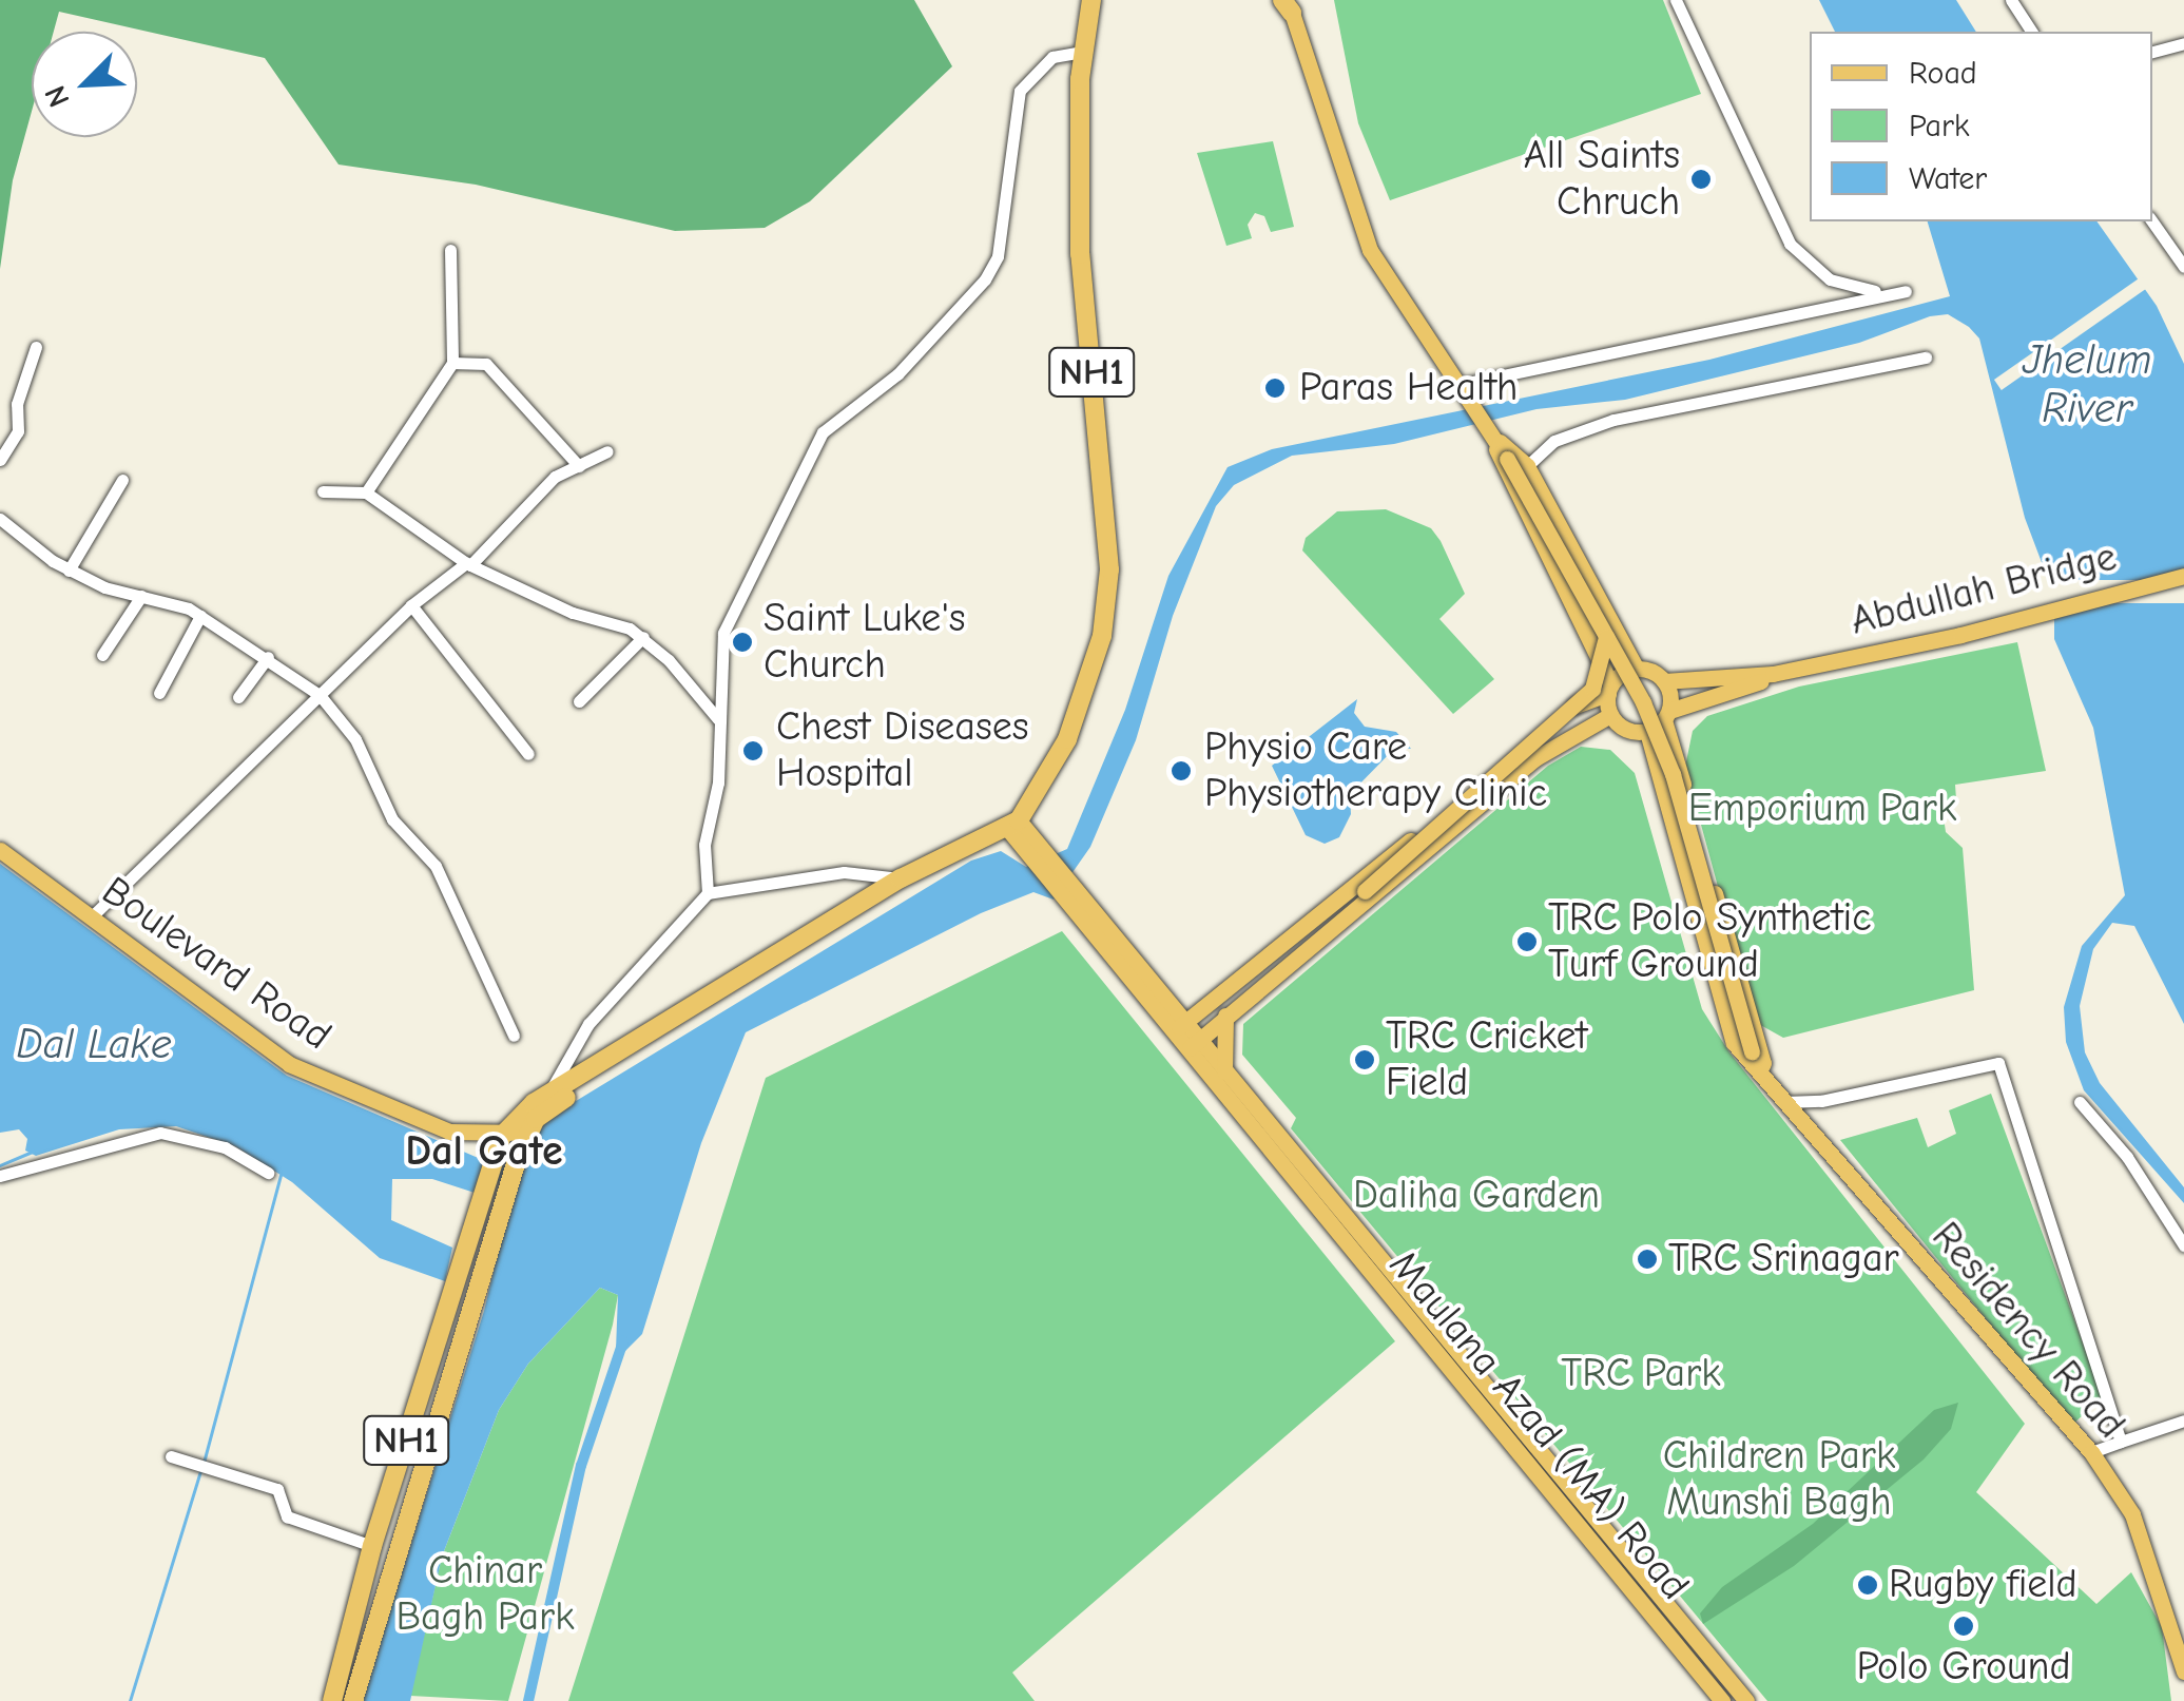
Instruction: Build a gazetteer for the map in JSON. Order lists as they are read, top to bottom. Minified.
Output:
{"streets":{"highway":["NH1"],"main road":["Abdullah Bridge","Boulevard Road","Residency Road","Maulana Azad (MA) Road"]},"crossings":[["NH1","Boulevard Road"],["NH1","Maulana Azad (MA) Road"]],"districts":["Dal Gate"],"water":["Jhelum River","Dal Lake"],"parks":["Emporium Park","Daliha Garden","TRC Park","Children Park Munshi Bagh","Chinar Bagh Park"],"places":["All Saints Chruch","Paras Health","Saint Luke's Church","Chest Diseases Hospital","Physio Care Physiotherapy Clinic","TRC Polo Synthetic Turf Ground","TRC Cricket Field","TRC Srinagar","Rugby field","Polo Ground"],"legend":["Road","Park","Water"],"north":"bottom left"}
